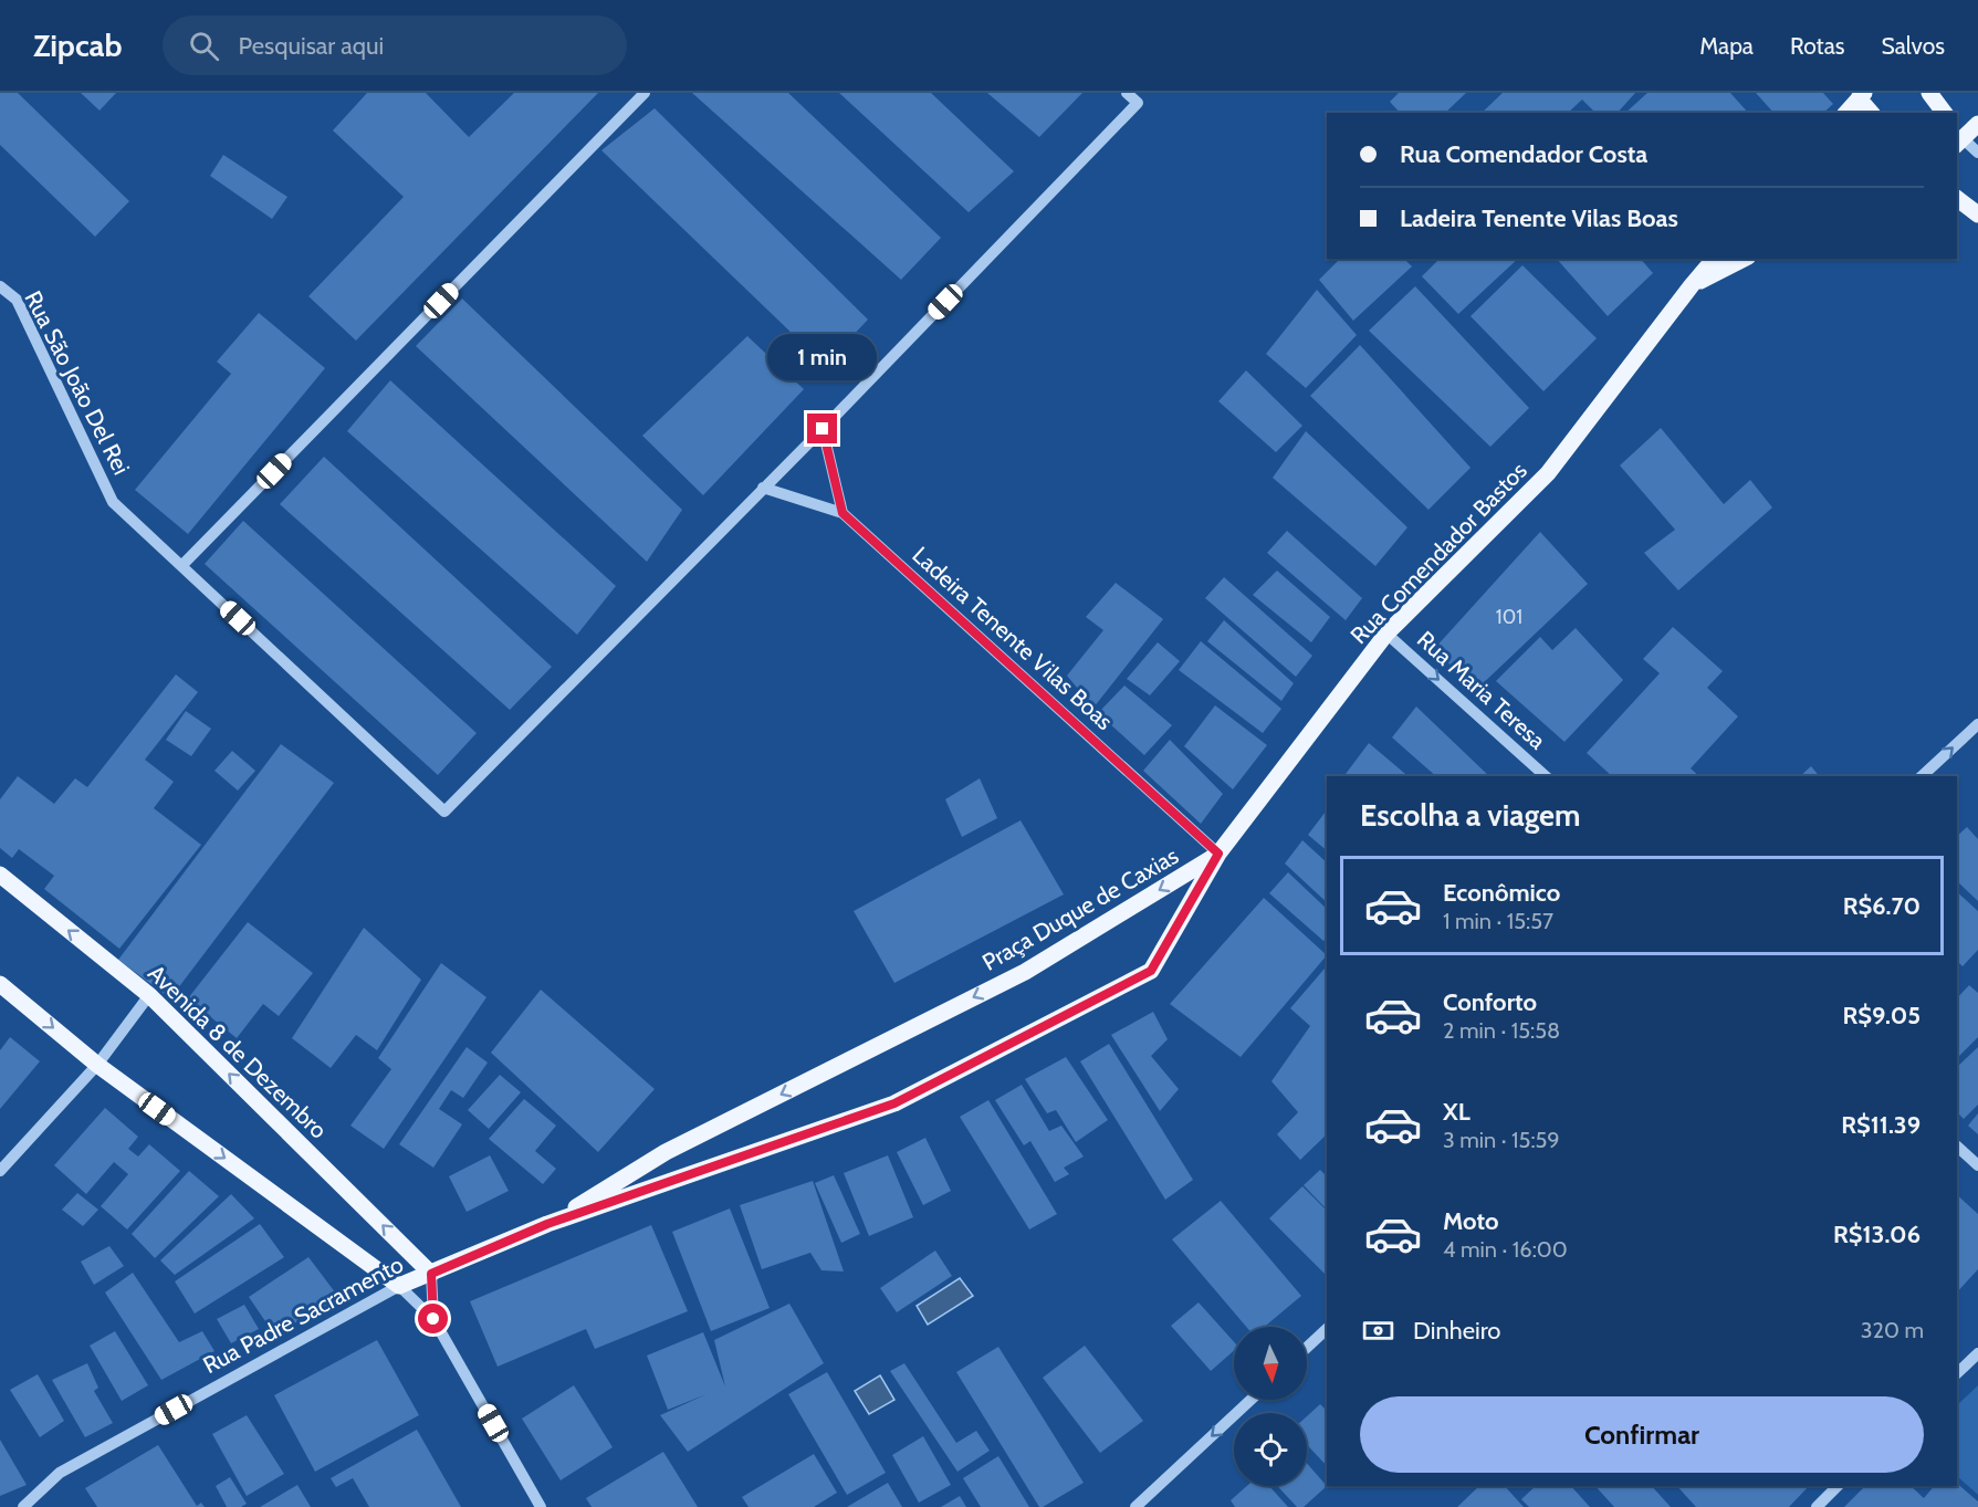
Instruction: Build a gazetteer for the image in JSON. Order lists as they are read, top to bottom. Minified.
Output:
{"streets":{"main road":["Rua Comendador Bastos","Praça Duque de Caxias","Avenida 8 de Dezembro","Rua Padre Sacramento"],"street":["Rua São João Del Rei","Ladeira Tenente Vilas Boas","Rua Maria Teresa"]},"crossings":[["Rua Comendador Bastos","Ladeira Tenente Vilas Boas"],["Rua Comendador Bastos","Rua Maria Teresa"],["Rua Comendador Bastos","Praça Duque de Caxias"],["Ladeira Tenente Vilas Boas","Praça Duque de Caxias"],["Praça Duque de Caxias","Rua Padre Sacramento"],["Avenida 8 de Dezembro","Rua Padre Sacramento"]],"one_way":["Rua Maria Teresa"],"house_numbers":["101"],"north":"bottom","page":{"header":"Zipcab","search":"Pesquisar aqui","nav":["Mapa","Rotas","Salvos"],"banner":["Rua Comendador Costa","Ladeira Tenente Vilas Boas"],"bubble":"1 min","heading":"Escolha a viagem","list":[{"name":"Econômico","note":"1 min · 15:57","value":"R$6.70"},{"name":"Conforto","note":"2 min · 15:58","value":"R$9.05"},{"name":"XL","note":"3 min · 15:59","value":"R$11.39"},{"name":"Moto","note":"4 min · 16:00","value":"R$13.06"}],"pay":["Dinheiro","320 m"],"buttons":"Confirmar"}}
